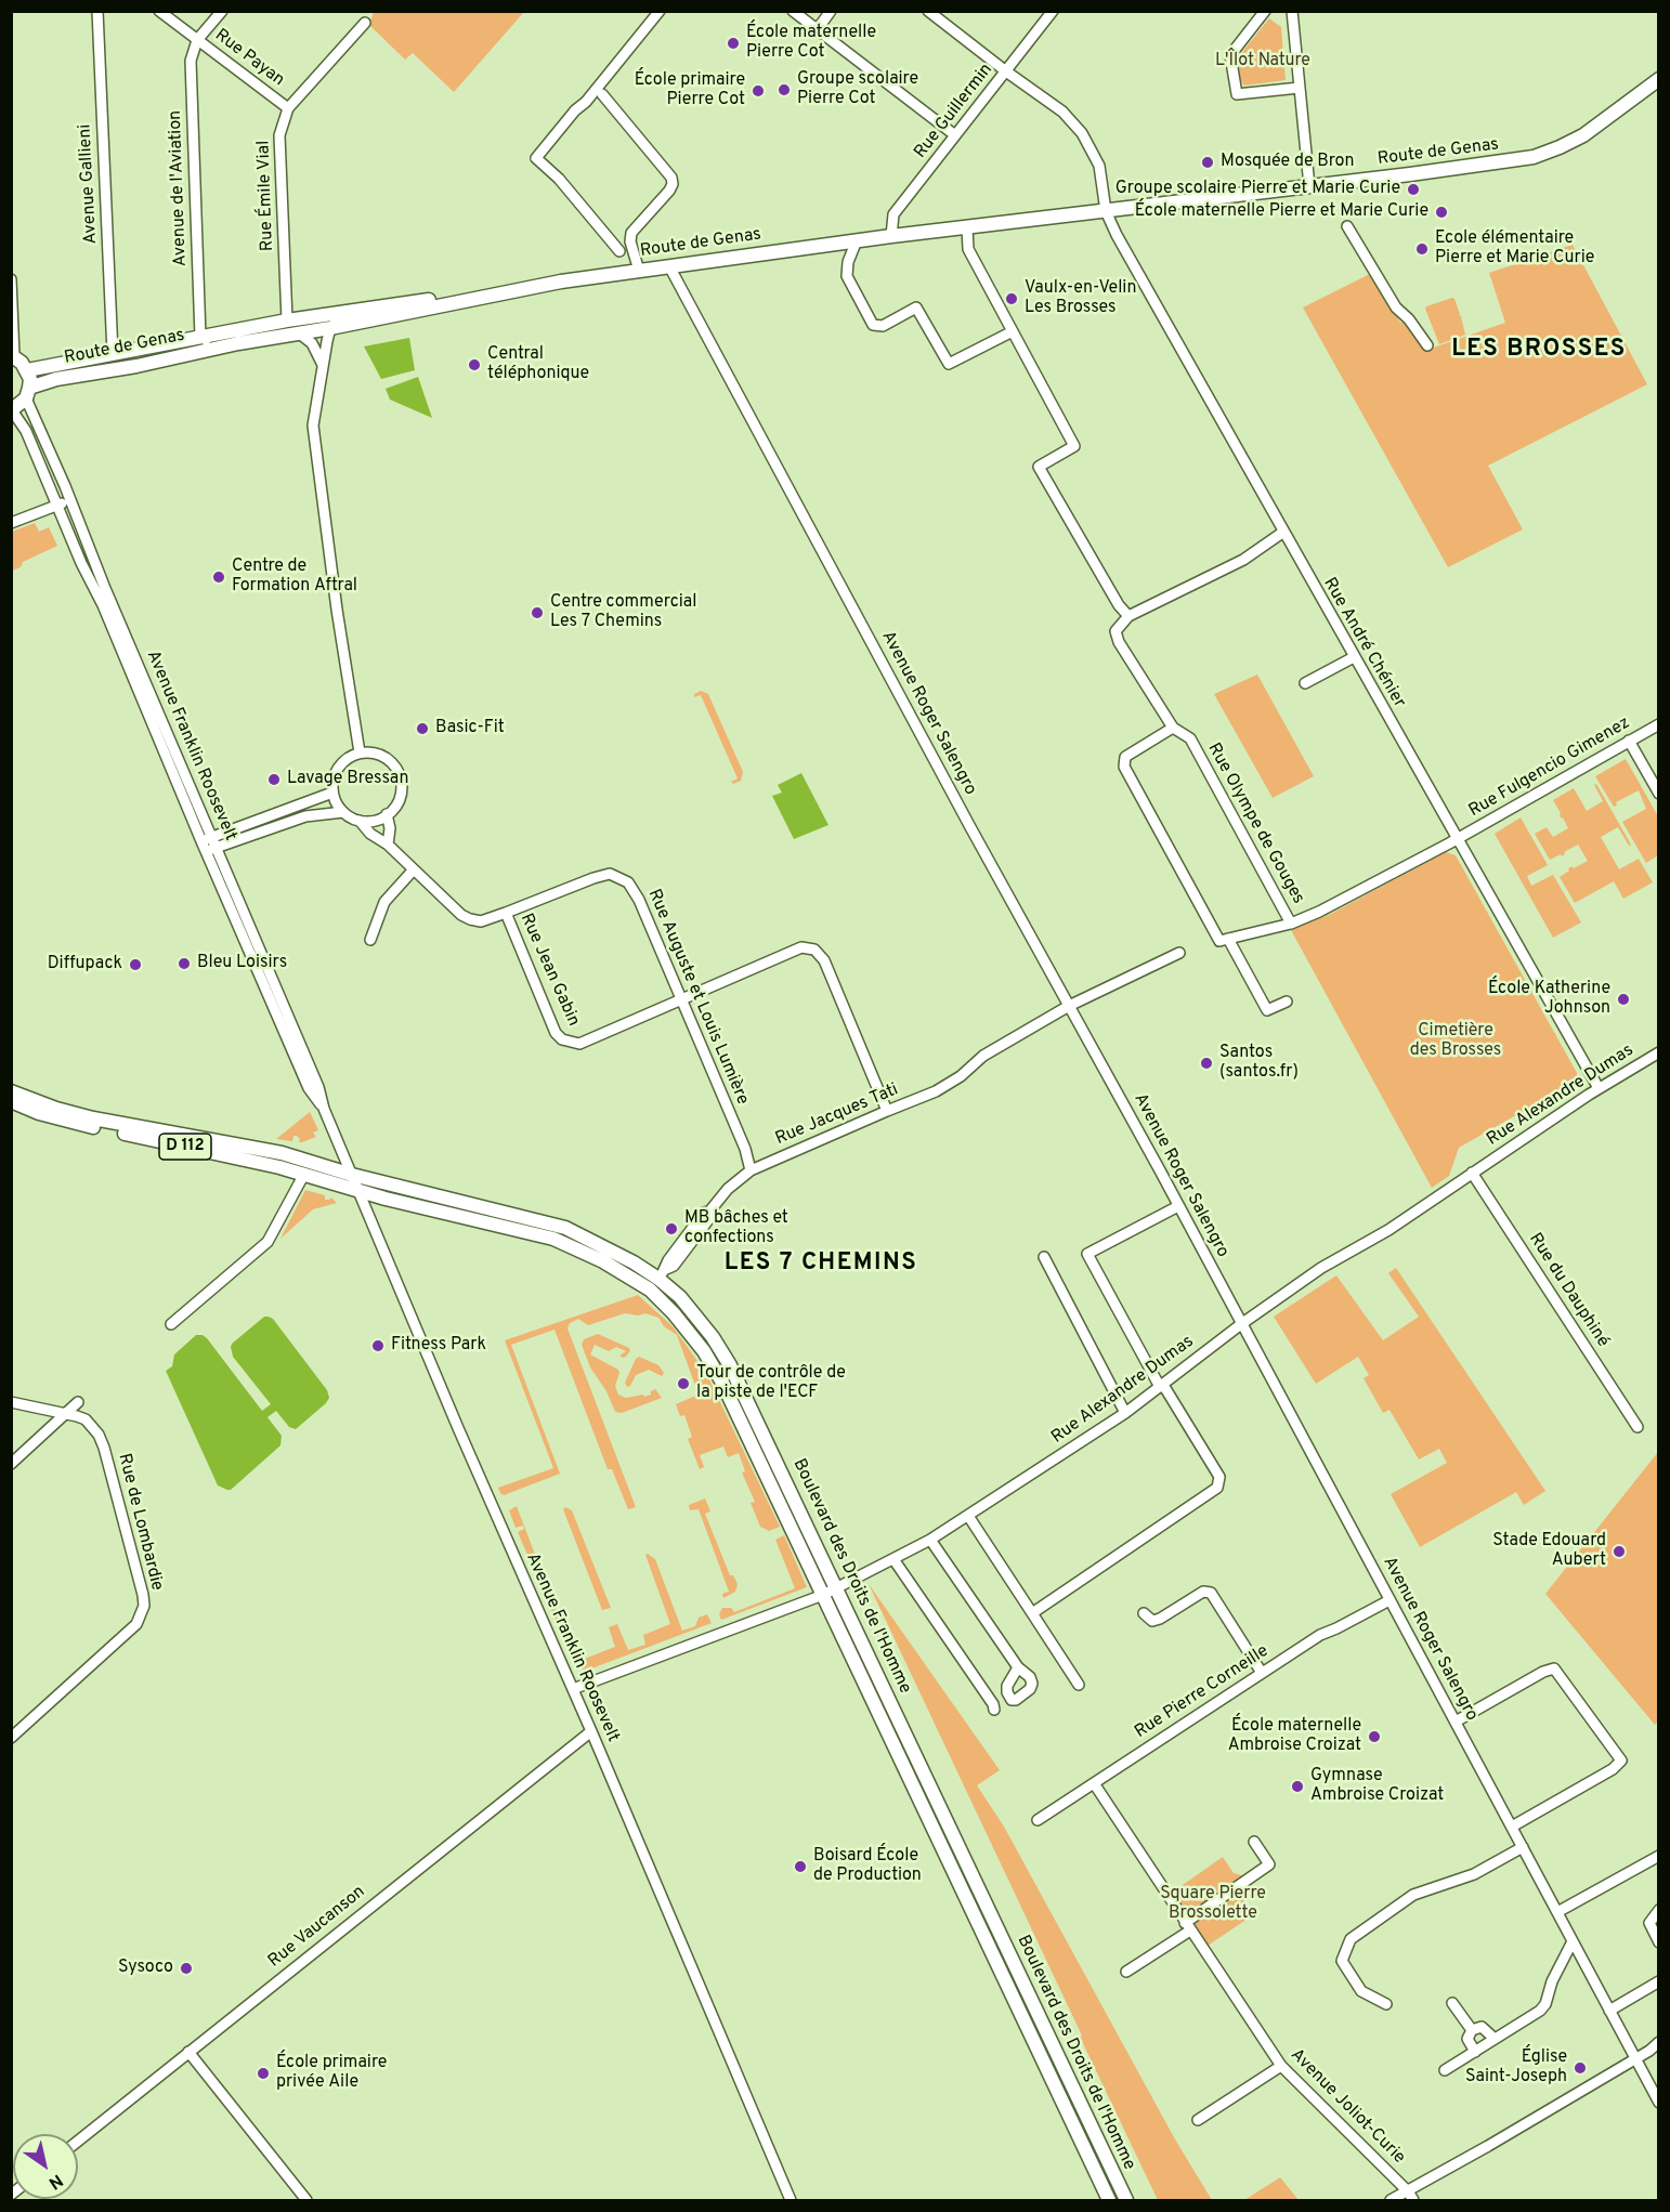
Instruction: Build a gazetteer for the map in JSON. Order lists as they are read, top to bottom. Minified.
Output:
{"streets":{"main road":["Route de Genas","D 112","Boulevard des Droits de l'Homme"],"street":["Rue Payan","Rue Guillermin","Avenue Gallieni","Avenue de l'Aviation","Rue Émile Vial","Rue André Chénier","Avenue Roger Salengro","Avenue Franklin Roosevelt","Rue Fulgencio Gimenez","Rue Olympe de Gouges","Rue Jean Gabin","Rue Auguste et Louis Lumière","Rue Alexandre Dumas","Rue Jacques Tati","Rue du Dauphiné","Rue de Lombardie","Rue Pierre Corneille","Rue Vaucanson","Avenue Joliot-Curie"]},"crossings":[["Rue Payan","Avenue de l'Aviation"],["Rue Payan","Rue Émile Vial"],["Rue Guillermin","Route de Genas"],["Rue Guillermin","Rue André Chénier"],["Route de Genas","Avenue Gallieni"],["Route de Genas","Avenue de l'Aviation"],["Route de Genas","Rue Émile Vial"],["Route de Genas","Rue André Chénier"],["Route de Genas","Avenue Roger Salengro"],["Route de Genas","Avenue Franklin Roosevelt"],["Rue André Chénier","Rue Fulgencio Gimenez"],["Rue André Chénier","Rue Alexandre Dumas"],["Avenue Roger Salengro","Rue Alexandre Dumas"],["Avenue Roger Salengro","Rue Jacques Tati"],["Avenue Roger Salengro","Rue Pierre Corneille"],["Avenue Franklin Roosevelt","Rue Alexandre Dumas"],["Avenue Franklin Roosevelt","D 112"],["Avenue Franklin Roosevelt","Boulevard des Droits de l'Homme"],["Avenue Franklin Roosevelt","Rue Vaucanson"],["Rue Fulgencio Gimenez","Rue Olympe de Gouges"],["Rue Jean Gabin","Rue Auguste et Louis Lumière"],["Rue Auguste et Louis Lumière","Rue Jacques Tati"],["Rue Alexandre Dumas","Rue du Dauphiné"],["Rue Alexandre Dumas","Boulevard des Droits de l'Homme"],["Rue Jacques Tati","Boulevard des Droits de l'Homme"],["D 112","Boulevard des Droits de l'Homme"],["Rue Pierre Corneille","Avenue Joliot-Curie"]],"districts":["LES BROSSES","LES 7 CHEMINS"],"parks":["L'Îlot Nature","Cimetière des Brosses","Square Pierre Brossolette"],"places":["École maternelle Pierre Cot","Groupe scolaire Pierre Cot","École primaire Pierre Cot","Mosquée de Bron","Groupe scolaire Pierre et Marie Curie","École maternelle Pierre et Marie Curie","Ecole élémentaire Pierre et Marie Curie","Vaulx-en-Velin Les Brosses","Central téléphonique","Centre de Formation Aftral","Centre commercial Les 7 Chemins","Basic-Fit","Lavage Bressan","Bleu Loisirs","Diffupack","École Katherine Johnson","Santos (santos.fr)","MB bâches et confections","Fitness Park","Tour de contrôle de la piste de l'ECF","Stade Edouard Aubert","École maternelle Ambroise Croizat","Gymnase Ambroise Croizat","Boisard École de Production","Sysoco","Église Saint-Joseph","École primaire privée Aile"],"north":"bottom right"}
